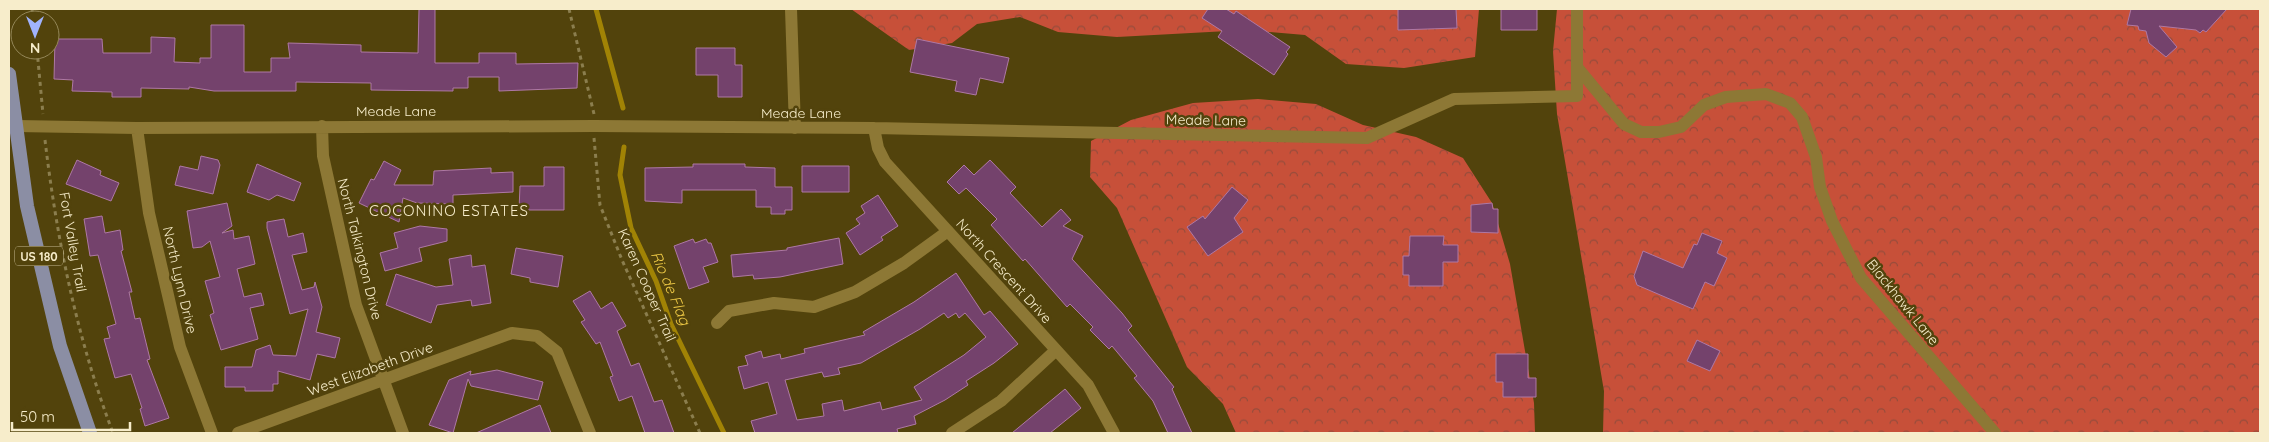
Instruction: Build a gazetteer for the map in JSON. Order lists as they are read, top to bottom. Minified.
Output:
{"streets":{"main road":["US 180"],"street":["Meade Lane","North Talkington Drive","North Crescent Drive","North Lynn Drive","Blackhawk Lane","West Elizabeth Drive"],"path":["Fort Valley Trail","Karen Cooper Trail"]},"crossings":[["Meade Lane","Fort Valley Trail"],["Meade Lane","North Talkington Drive"],["Meade Lane","US 180"],["Meade Lane","North Crescent Drive"],["Meade Lane","North Lynn Drive"],["Meade Lane","Blackhawk Lane"],["North Talkington Drive","West Elizabeth Drive"]],"districts":["COCONINO ESTATES"],"water":["Rio de Flag"],"scale_bar":"50 m","north":"bottom"}
